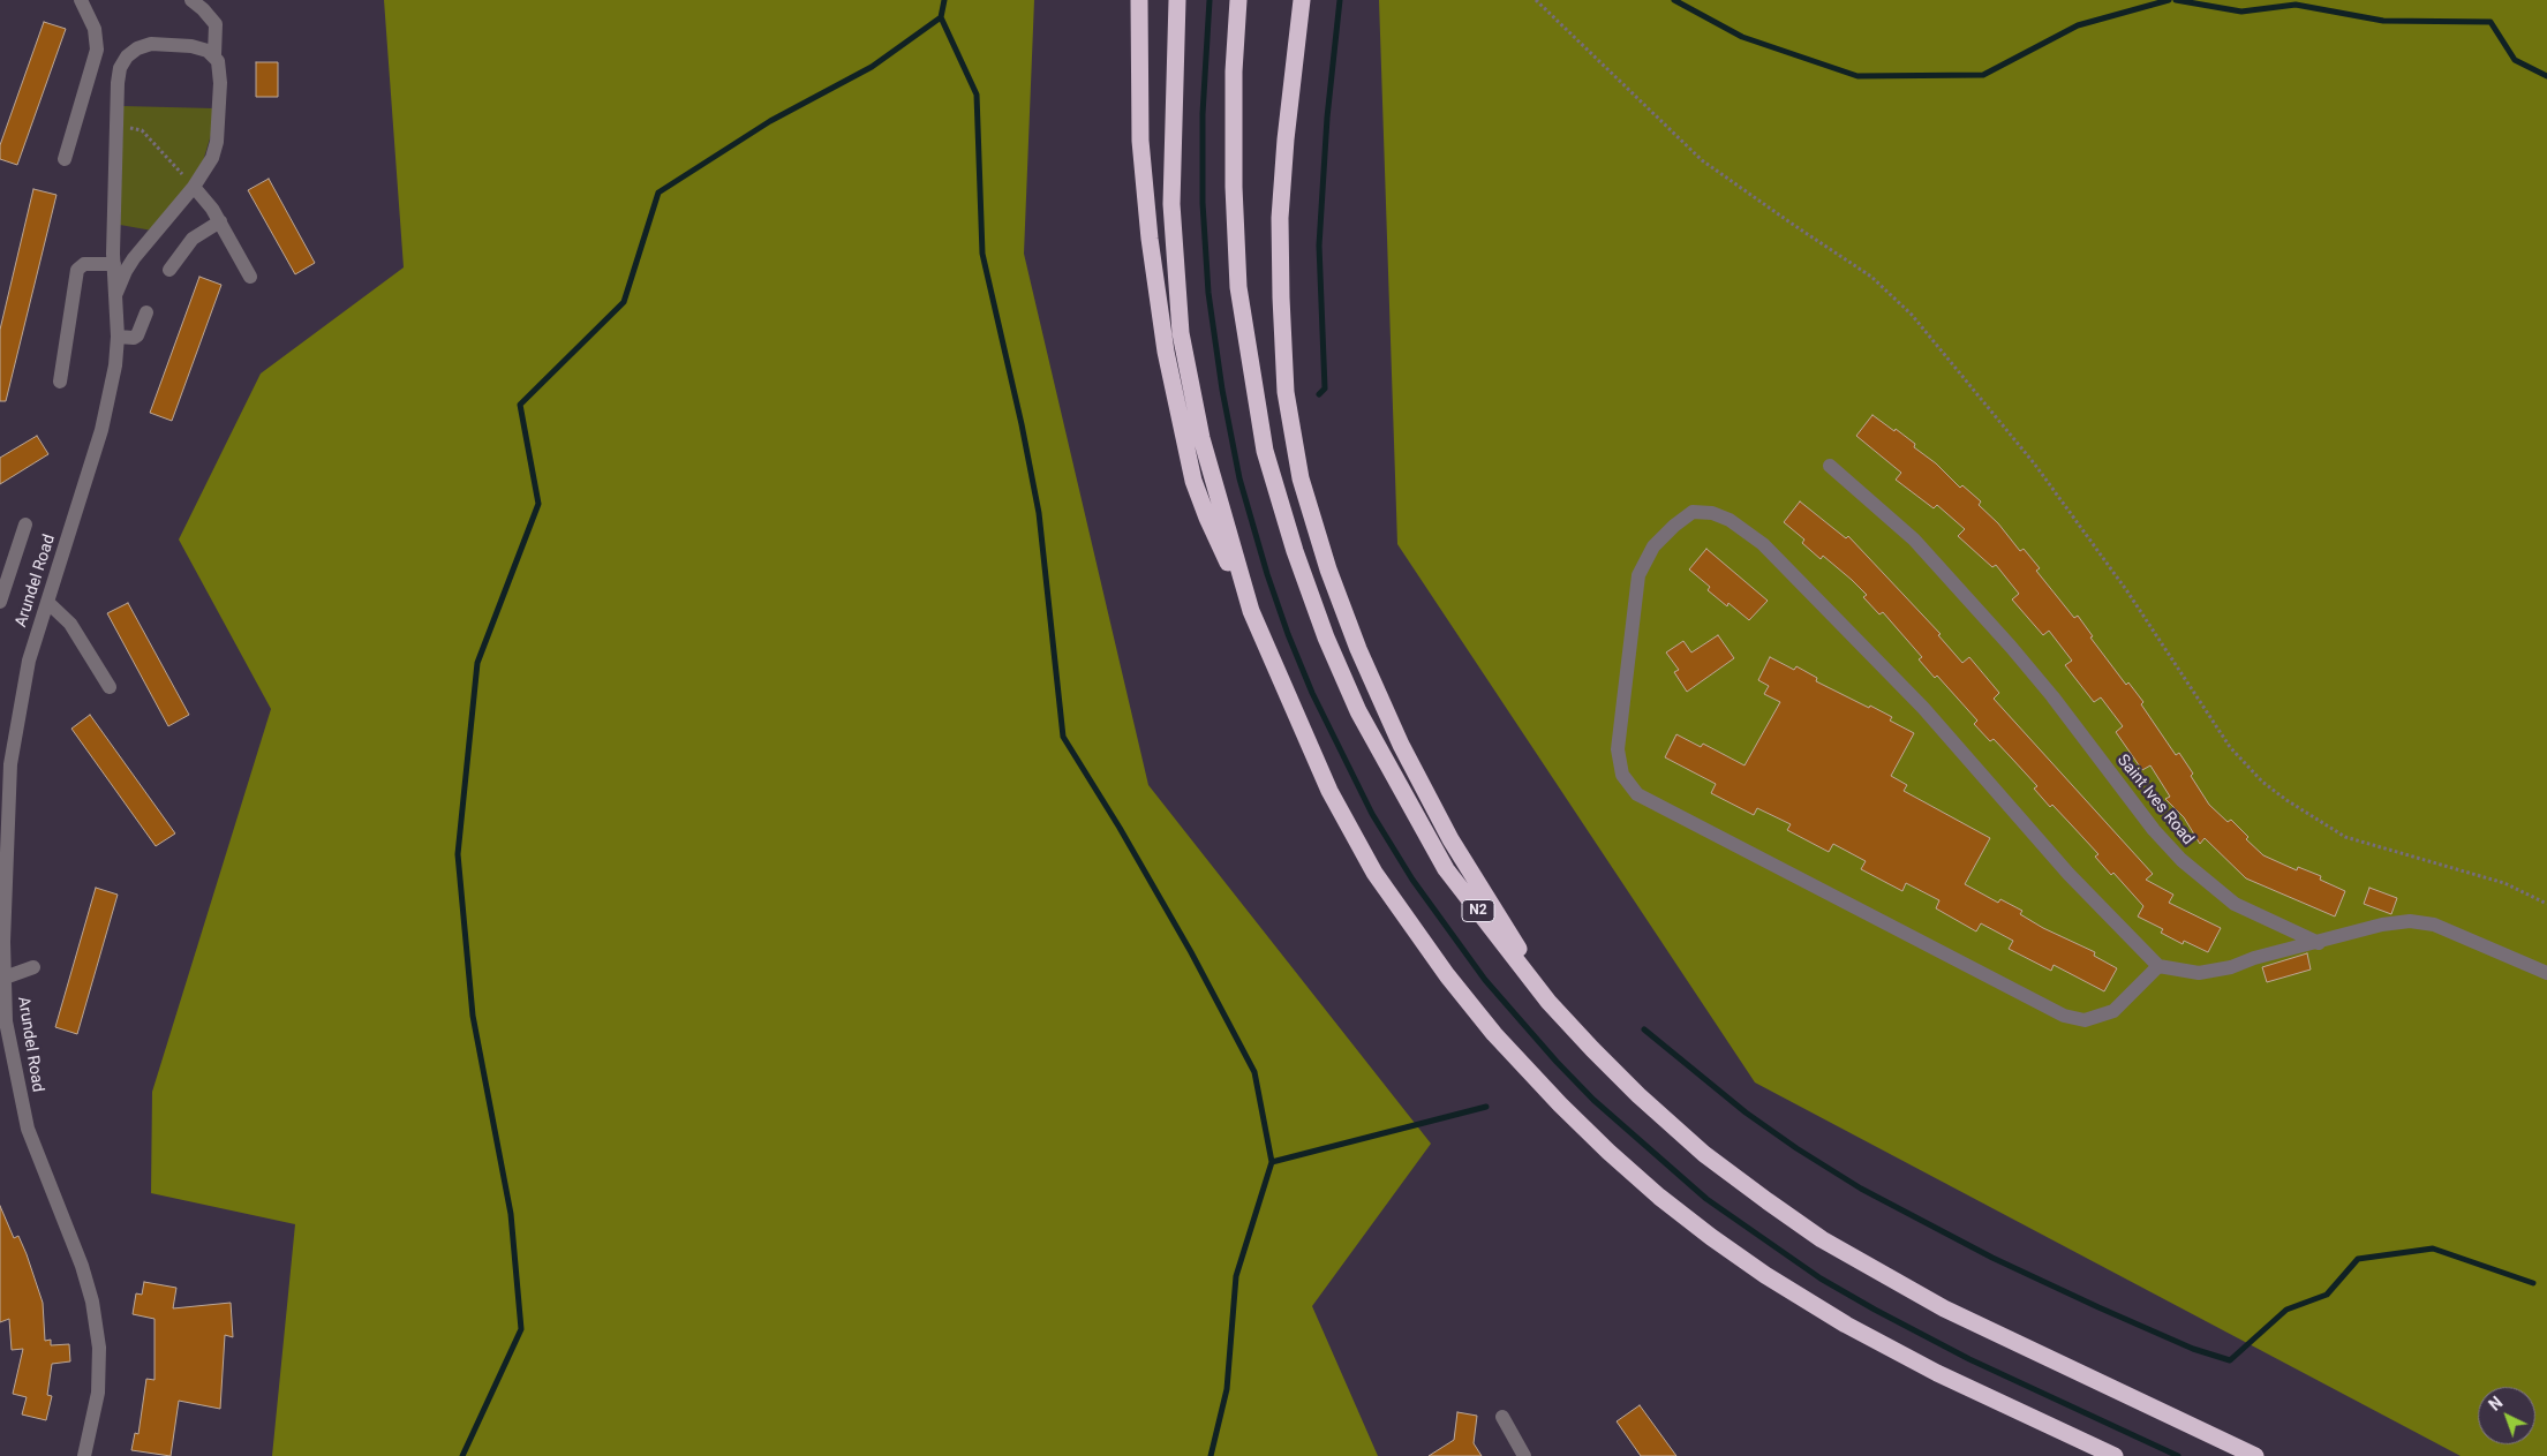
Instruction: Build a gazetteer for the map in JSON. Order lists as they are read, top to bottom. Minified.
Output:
{"streets":{"highway":["N2"],"street":["Arundel Road","Saint Ives Road"]},"north":"top left"}
